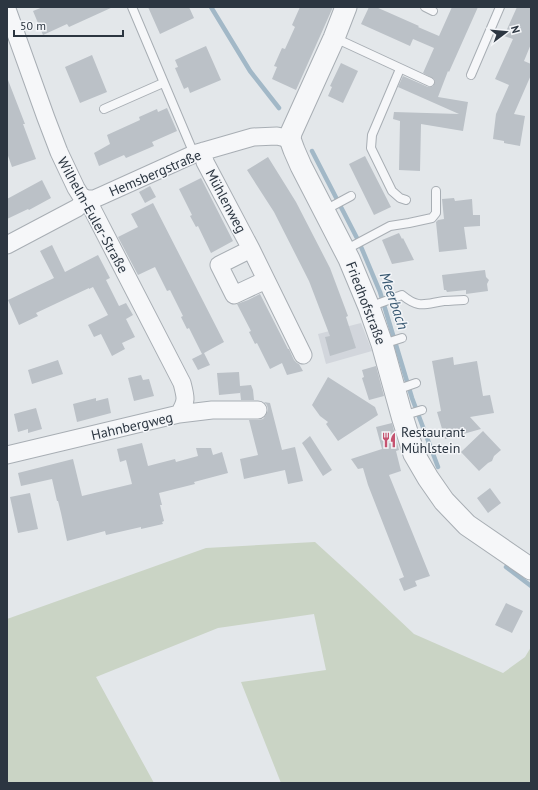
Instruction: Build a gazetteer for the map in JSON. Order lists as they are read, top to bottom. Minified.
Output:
{"streets":{"street":["Hemsbergstraße","Mühlenweg","Wilhelm-Euler-Straße","Friedhofstraße","Hahnbergweg"]},"crossings":[["Hemsbergstraße","Mühlenweg"],["Hemsbergstraße","Wilhelm-Euler-Straße"],["Hemsbergstraße","Friedhofstraße"],["Wilhelm-Euler-Straße","Hahnbergweg"]],"water":["Meerbach"],"places":{"restaurant":["Restaurant Mühlstein"]},"scale_bar":"50 m","north":"right"}
